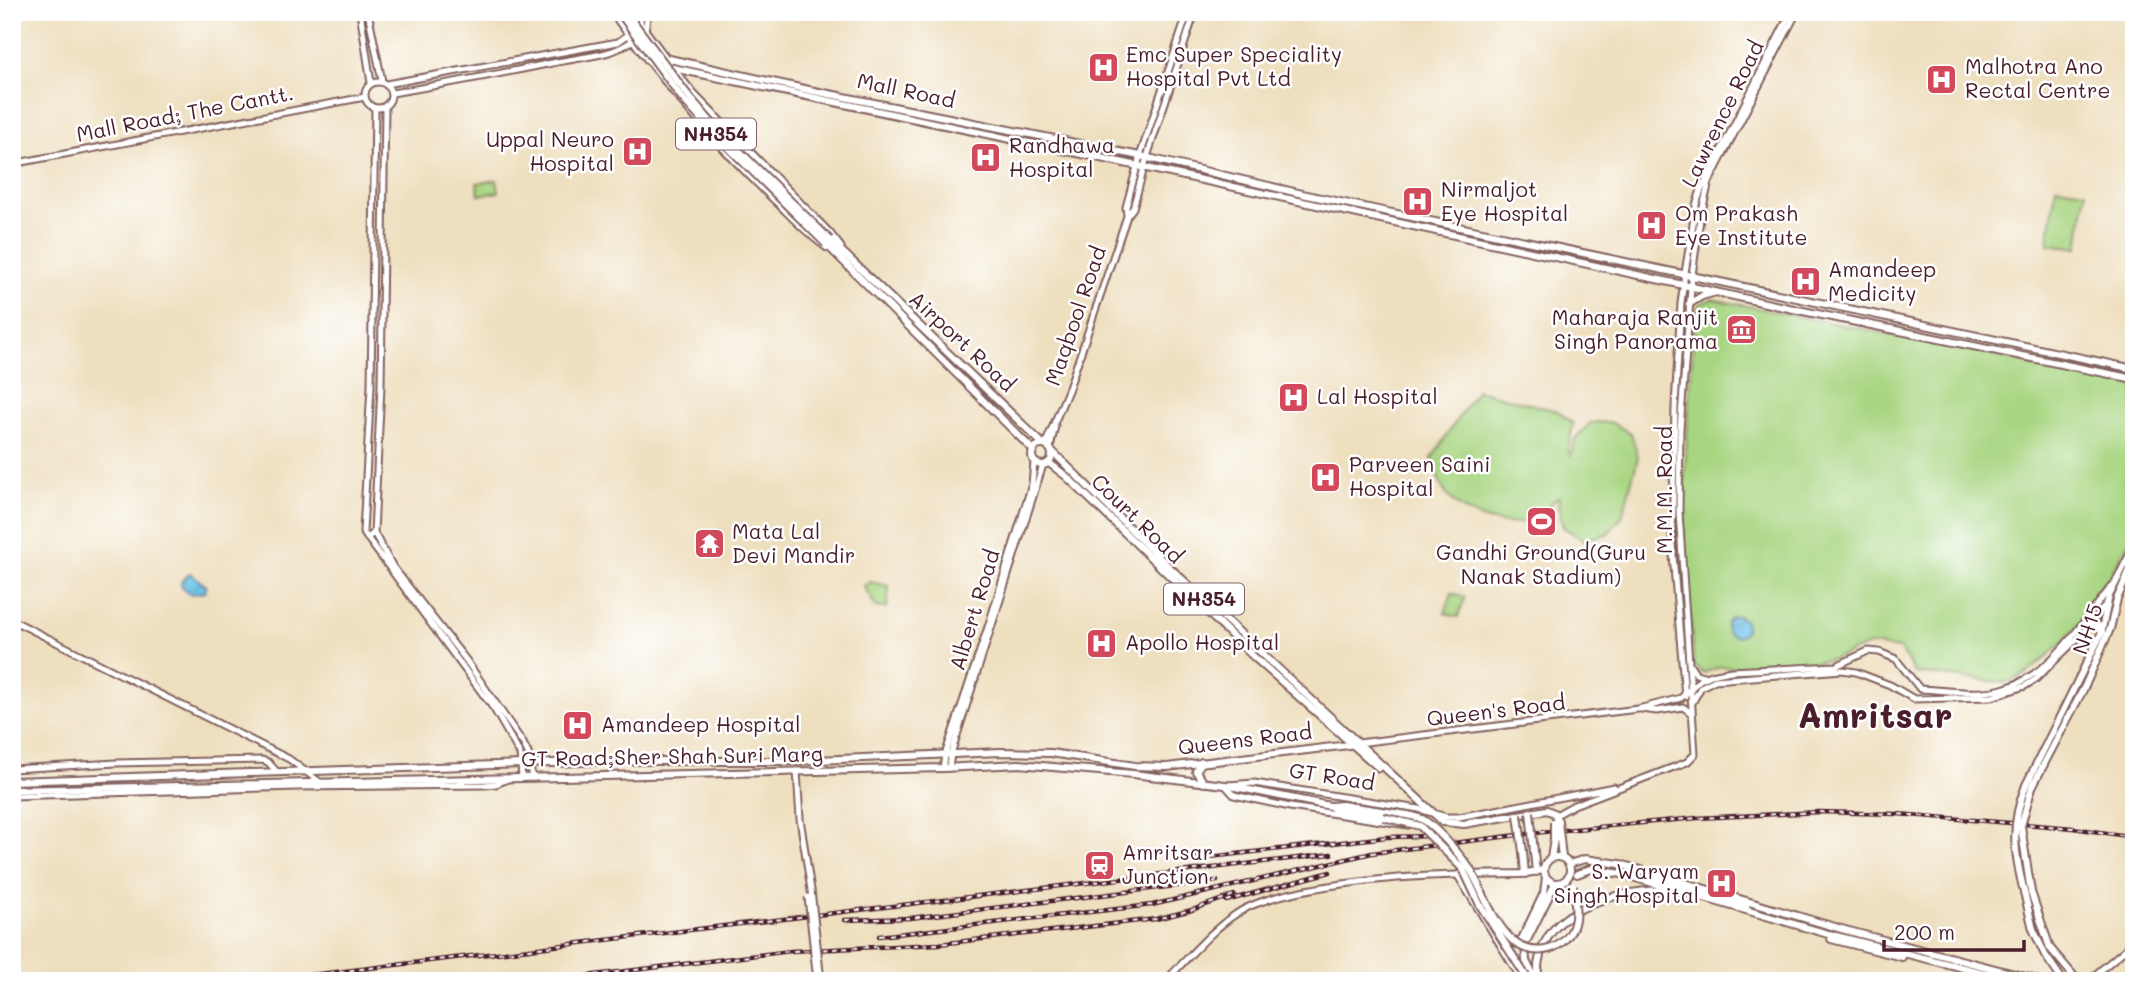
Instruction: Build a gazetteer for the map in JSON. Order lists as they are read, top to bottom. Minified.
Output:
{"streets":{"main road":["Mall Road","Mall Road; The Cantt.","Lawrence Road","NH354","Maqbool Road","Airport Road","M.M.M. Road","Court Road","Albert Road","NH15","Queen's Road","Queens Road","GT Road;Sher Shah Suri Marg","GT Road"]},"crossings":[["Mall Road","Lawrence Road"],["Mall Road","Maqbool Road"],["Mall Road","M.M.M. Road"],["Lawrence Road","M.M.M. Road"],["NH354","Airport Road"],["NH354","Court Road"],["NH354","Albert Road"],["NH354","Queen's Road"],["NH354","Queens Road"],["NH354","GT Road"],["Maqbool Road","Airport Road"],["Maqbool Road","Court Road"],["Airport Road","Court Road"],["M.M.M. Road","Queen's Road"],["M.M.M. Road","GT Road"],["Court Road","Albert Road"],["Court Road","Queen's Road"],["Court Road","Queens Road"],["Albert Road","GT Road;Sher Shah Suri Marg"],["Queen's Road","Queens Road"],["Queens Road","GT Road;Sher Shah Suri Marg"],["GT Road;Sher Shah Suri Marg","GT Road"]],"districts":["Amritsar"],"places":{"hospital":["Emc Super Speciality Hospital Pvt Ltd","Malhotra Ano Rectal Centre","Uppal Neuro Hospital","Randhawa Hospital","Nirmaljot Eye Hospital","Om Prakash Eye Institute","Amandeep Medicity","Lal Hospital","Parveen Saini Hospital","Apollo Hospital","Amandeep Hospital","S. Waryam Singh Hospital"],"museum":["Maharaja Ranjit Singh Panorama"],"sports":["Gandhi Ground(Guru Nanak Stadium)"],"temple":["Mata Lal Devi Mandir"],"station":["Amritsar Junction"]},"scale_bar":"200 m"}
